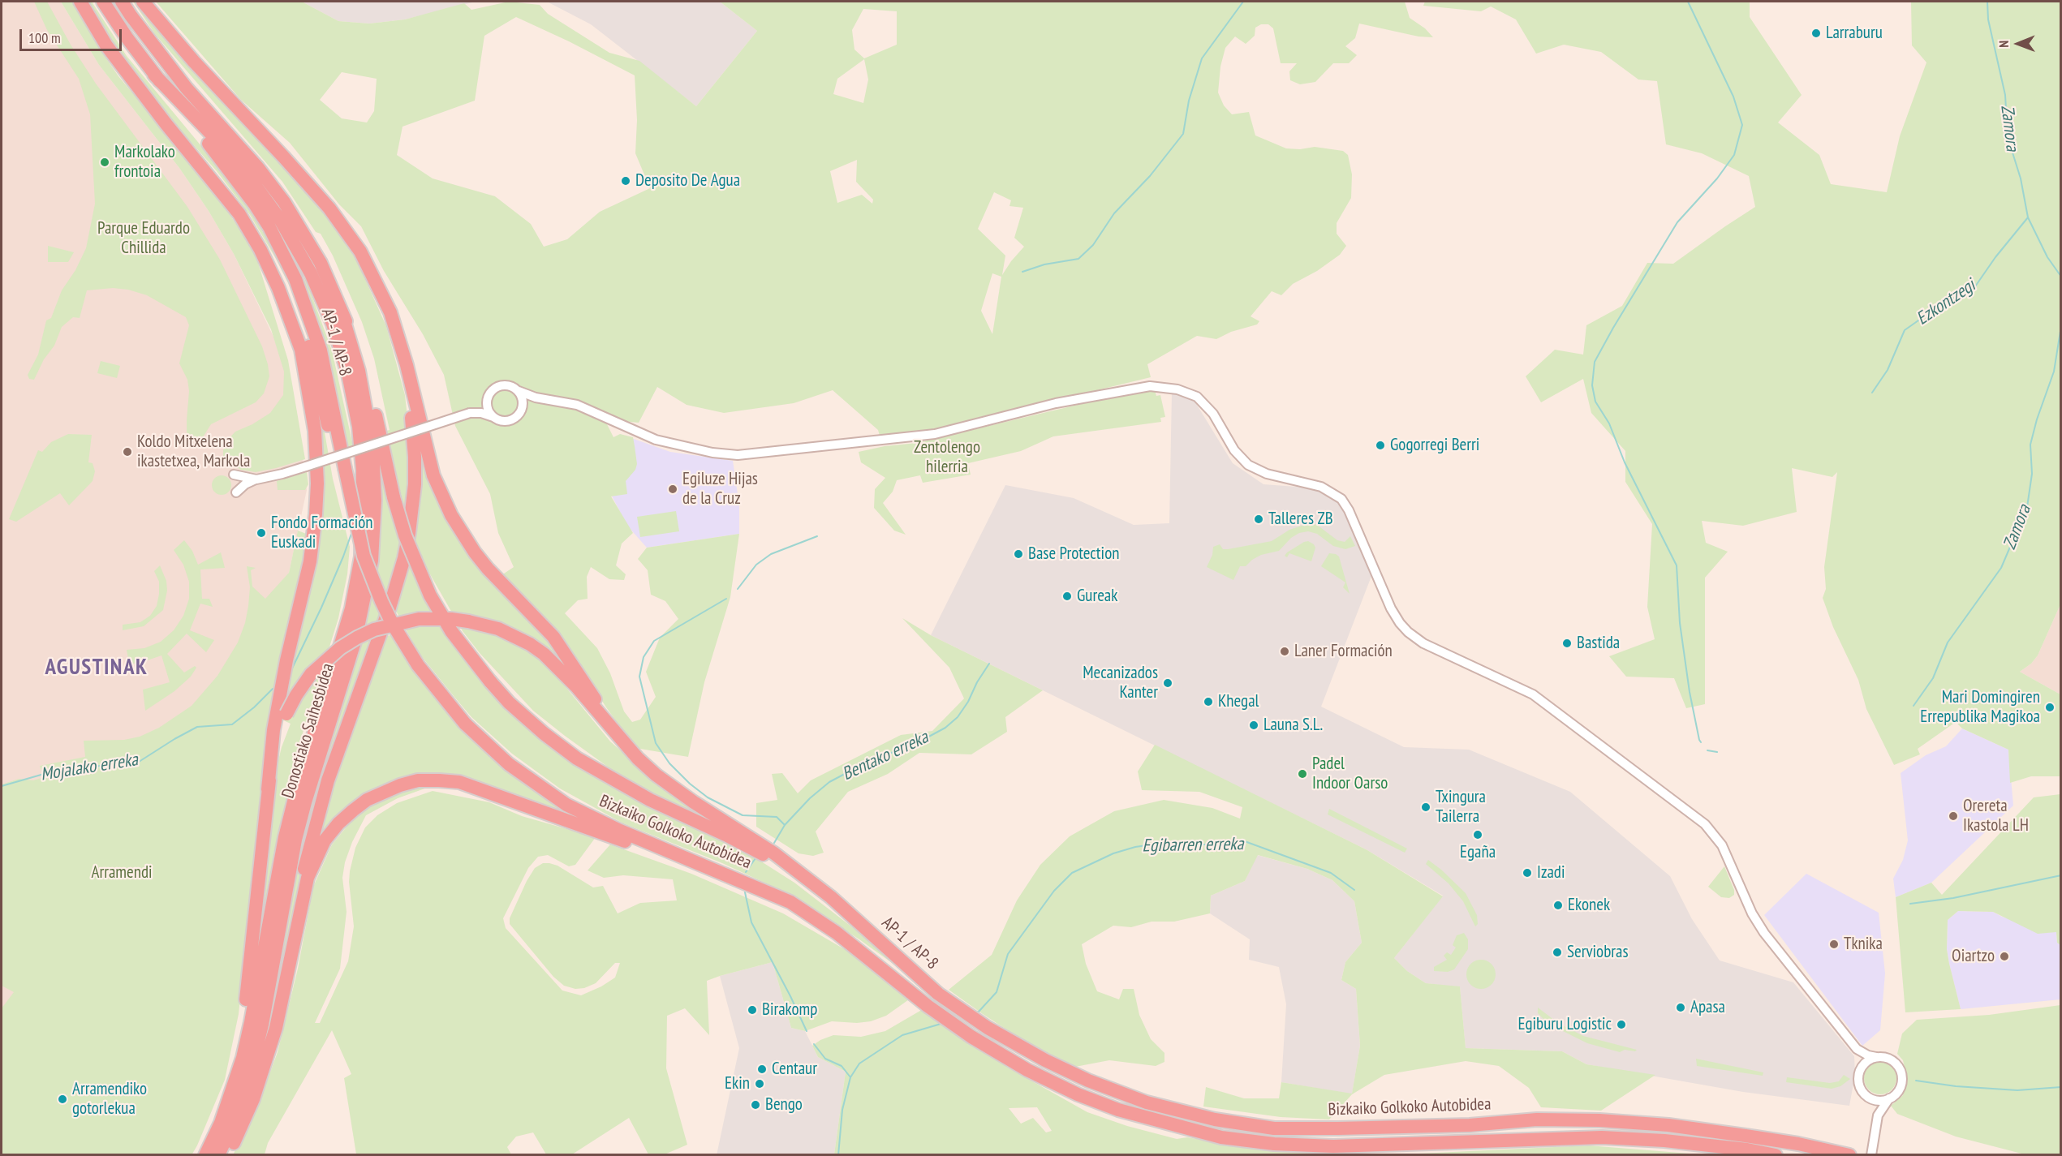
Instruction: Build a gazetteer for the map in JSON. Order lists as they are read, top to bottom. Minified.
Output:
{"streets":{"highway":["AP-1 / AP-8","Donostiako Saihesbidea","Bizkaiko Golkoko Autobidea"]},"crossings":[["AP-1 / AP-8","Donostiako Saihesbidea"],["AP-1 / AP-8","Bizkaiko Golkoko Autobidea"]],"districts":["AGUSTINAK"],"water":["Zamora","Ezkontzegi","Bentako erreka","Mojalako erreka","Egibarren erreka"],"parks":["Parque Eduardo Chillida","Zentolengo hilerria","Arramendi"],"places":["Larraburu","Markolako frontoia","Deposito De Agua","Gogorregi Berri","Koldo Mitxelena ikastetxea, Markola","Egiluze Hijas de la Cruz","Talleres ZB","Fondo Formación Euskadi","Base Protection","Gureak","Bastida","Laner Formación","Mecanizados Kanter","Khegal","Mari Domingiren Errepublika Magikoa","Launa S.L.","Padel Indoor Oarso","Txingura Tailerra","Orereta Ikastola LH","Egaña","Izadi","Ekonek","Tknika","Serviobras","Oiartzo","Apasa","Birakomp","Egiburu Logistic","Centaur","Ekin","Arramendiko gotorlekua","Bengo"],"scale_bar":"100 m","north":"left"}
